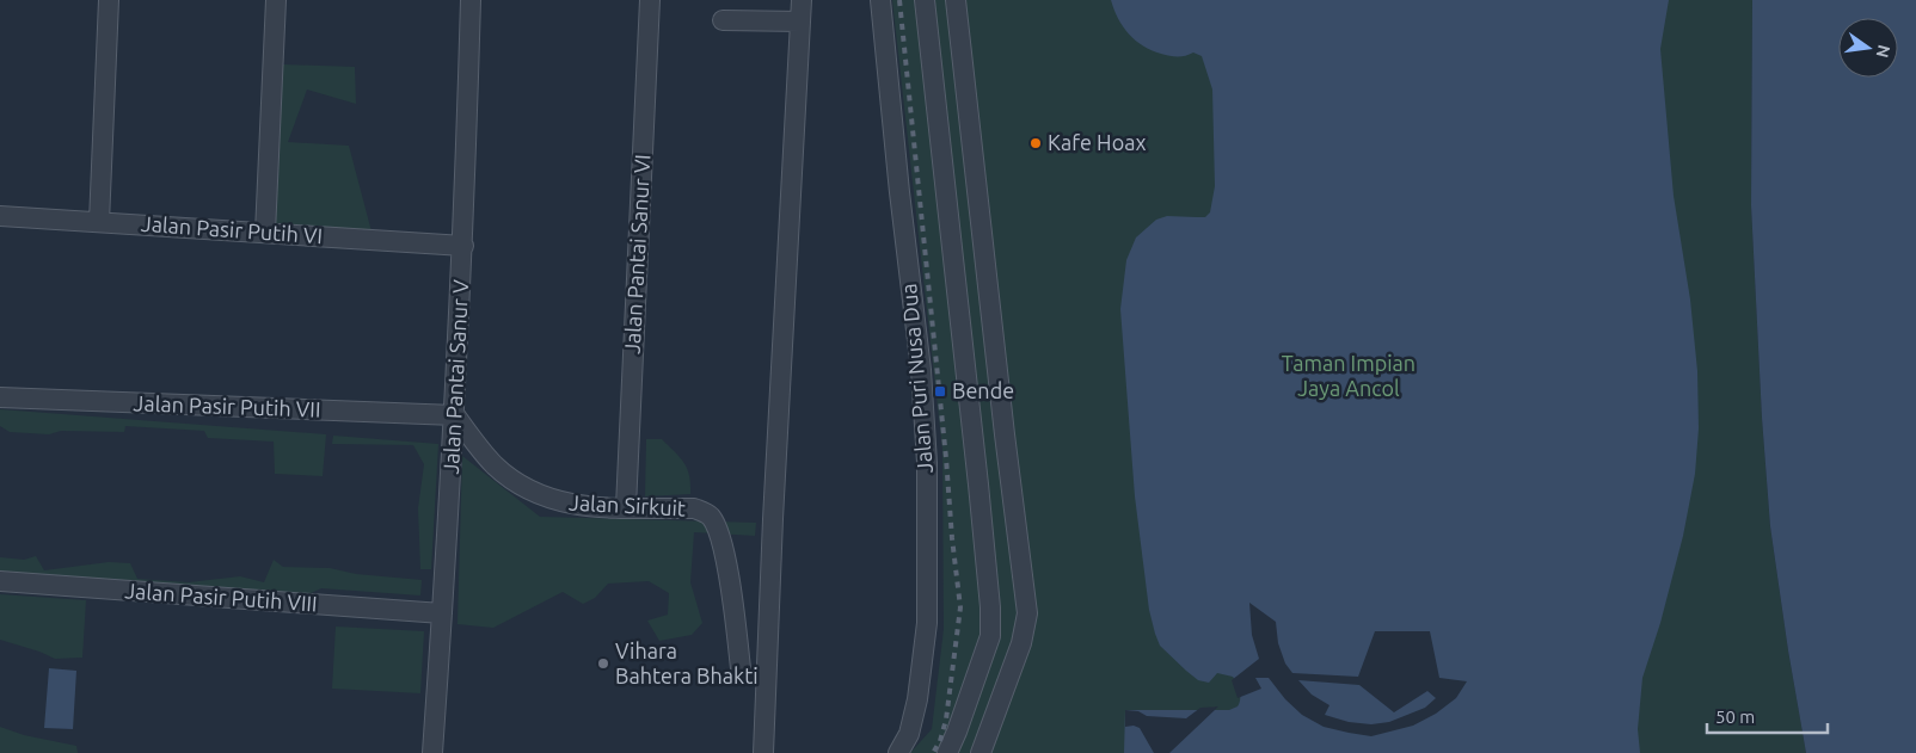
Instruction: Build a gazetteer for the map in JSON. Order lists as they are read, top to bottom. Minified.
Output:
{"streets":{"street":["Jalan Pasir Putih VI","Jalan Pantai Sanur VI","Jalan Pantai Sanur V","Jalan Puri Nusa Dua","Jalan Pasir Putih VII","Jalan Sirkuit","Jalan Pasir Putih VIII"]},"crossings":[["Jalan Pasir Putih VI","Jalan Pantai Sanur V"],["Jalan Pantai Sanur VI","Jalan Sirkuit"],["Jalan Pantai Sanur V","Jalan Pasir Putih VII"],["Jalan Pantai Sanur V","Jalan Sirkuit"],["Jalan Pantai Sanur V","Jalan Pasir Putih VIII"],["Jalan Pasir Putih VII","Jalan Sirkuit"]],"parks":["Taman Impian Jaya Ancol"],"places":{"other":["Kafe Hoax","Vihara Bahtera Bhakti"],"transit":["Bende"]},"scale_bar":"50 m","north":"right"}
